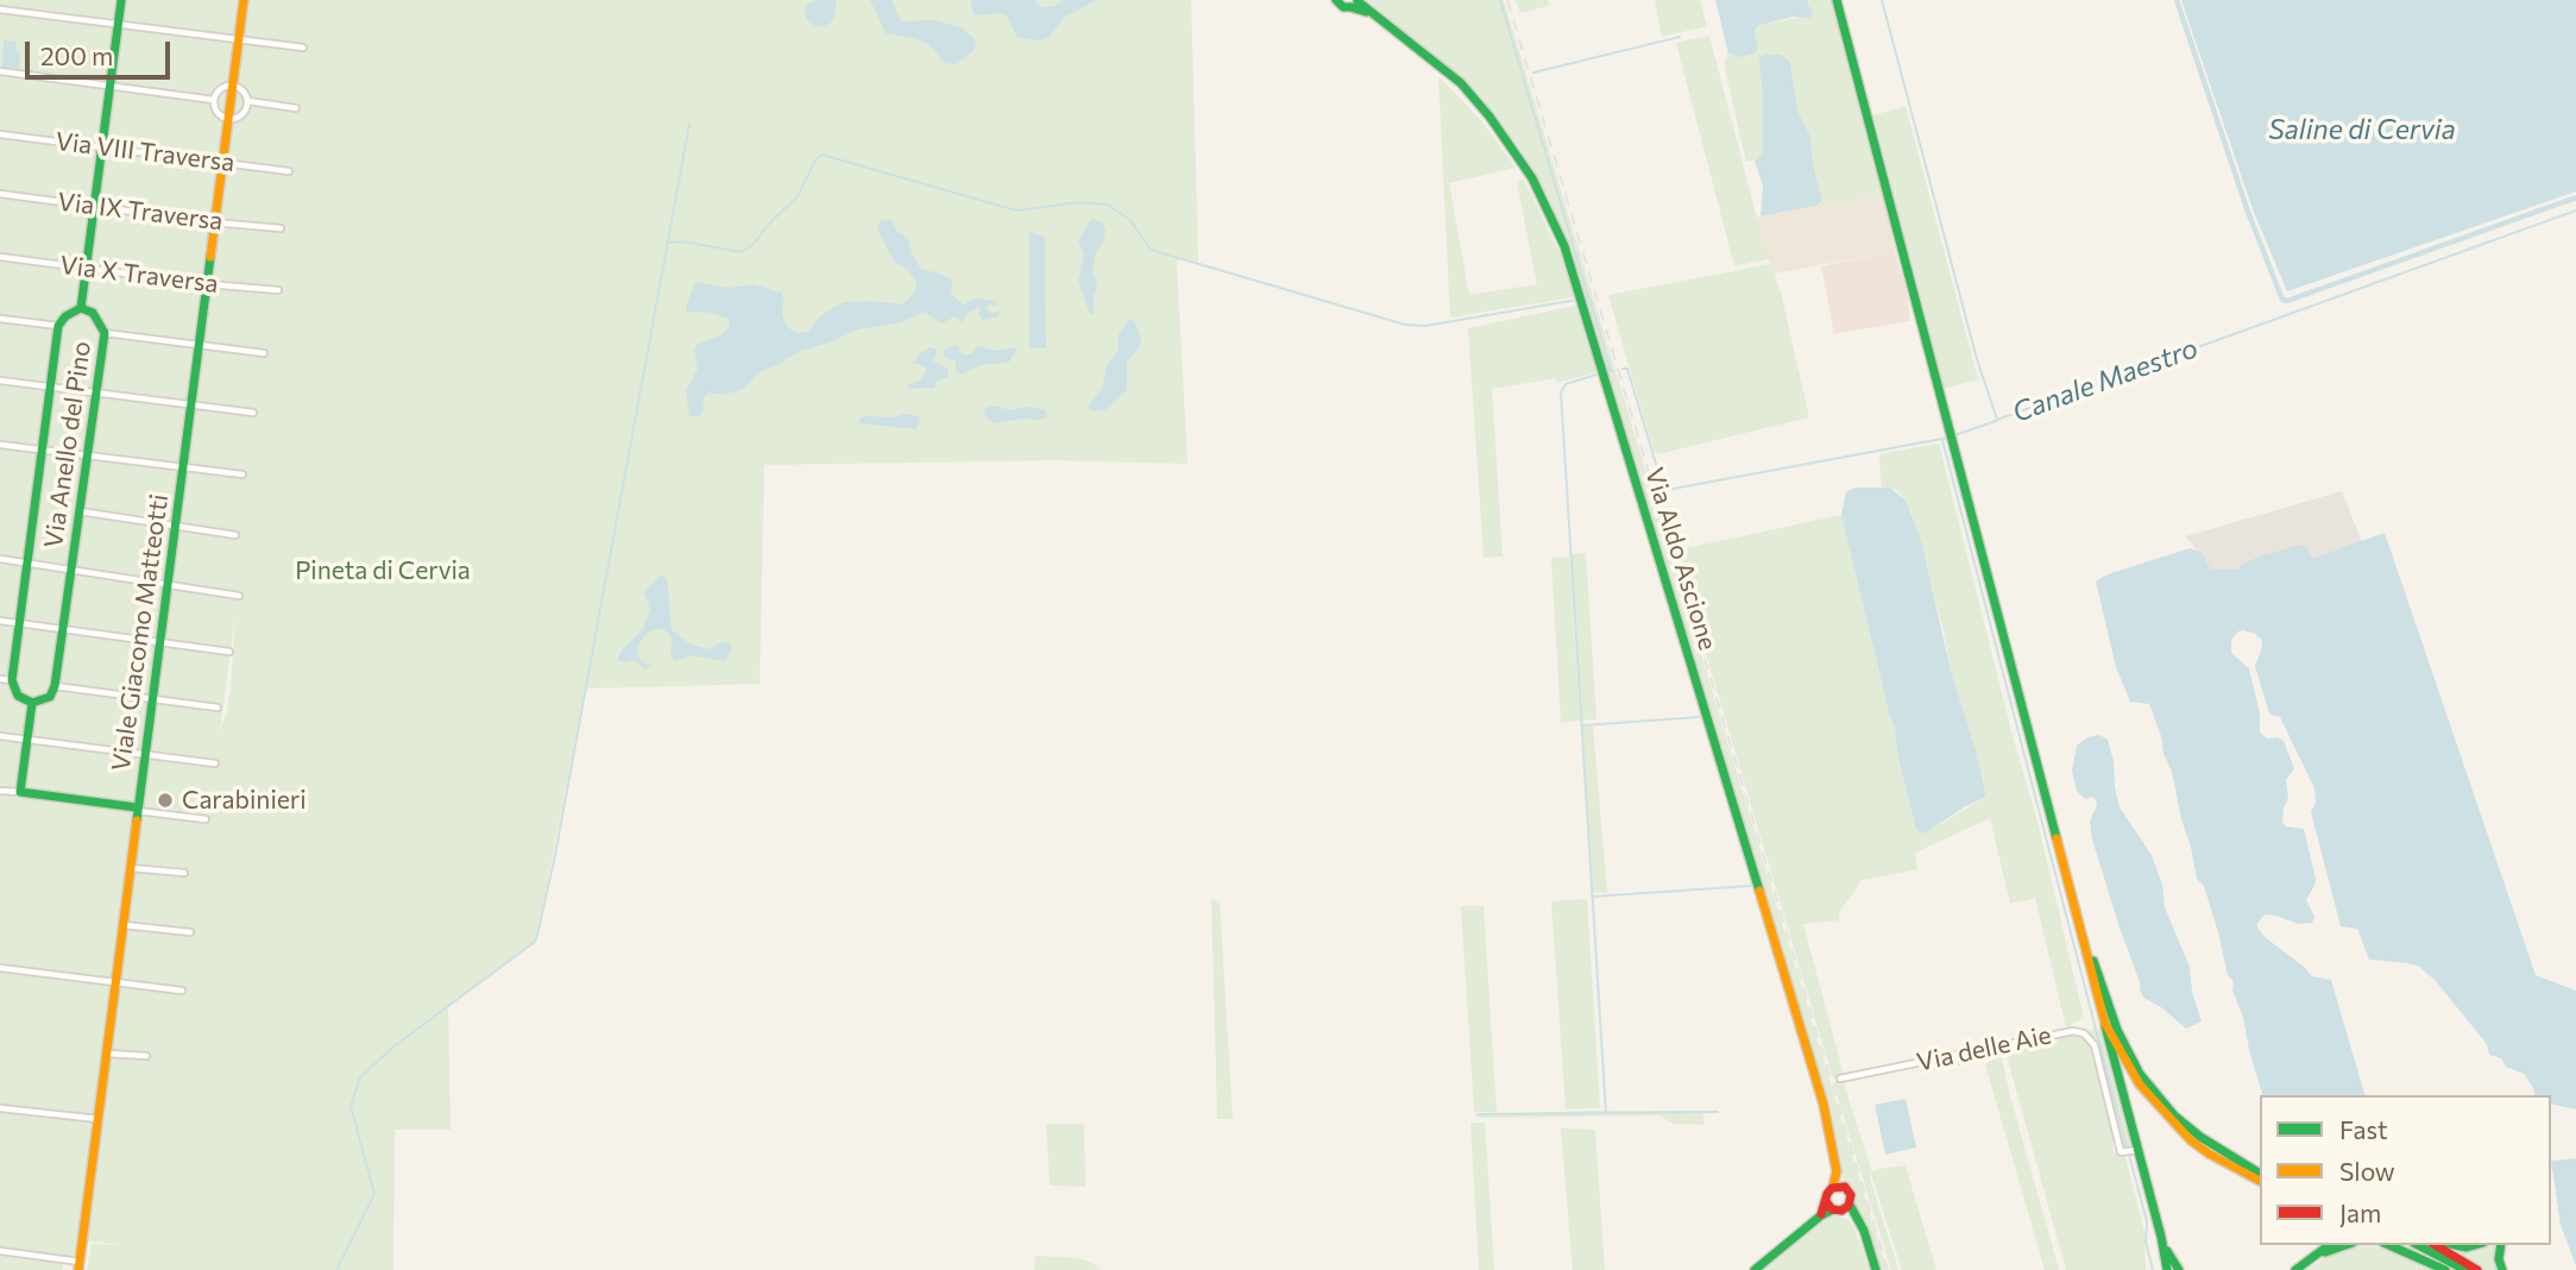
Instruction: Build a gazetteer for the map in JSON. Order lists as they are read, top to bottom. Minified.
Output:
{"streets":{"street":["Via VIII Traversa","Via IX Traversa","Via X Traversa","Via Anello del Pino","Via Aldo Ascione","Viale Giacomo Matteotti","Via delle Aie"]},"crossings":[["Via VIII Traversa","Viale Giacomo Matteotti"],["Via IX Traversa","Viale Giacomo Matteotti"],["Via X Traversa","Viale Giacomo Matteotti"]],"water":["Saline di Cervia","Canale Maestro"],"parks":["Pineta di Cervia"],"places":["Carabinieri"],"legend":["Fast","Slow","Jam"],"scale_bar":"200 m"}
